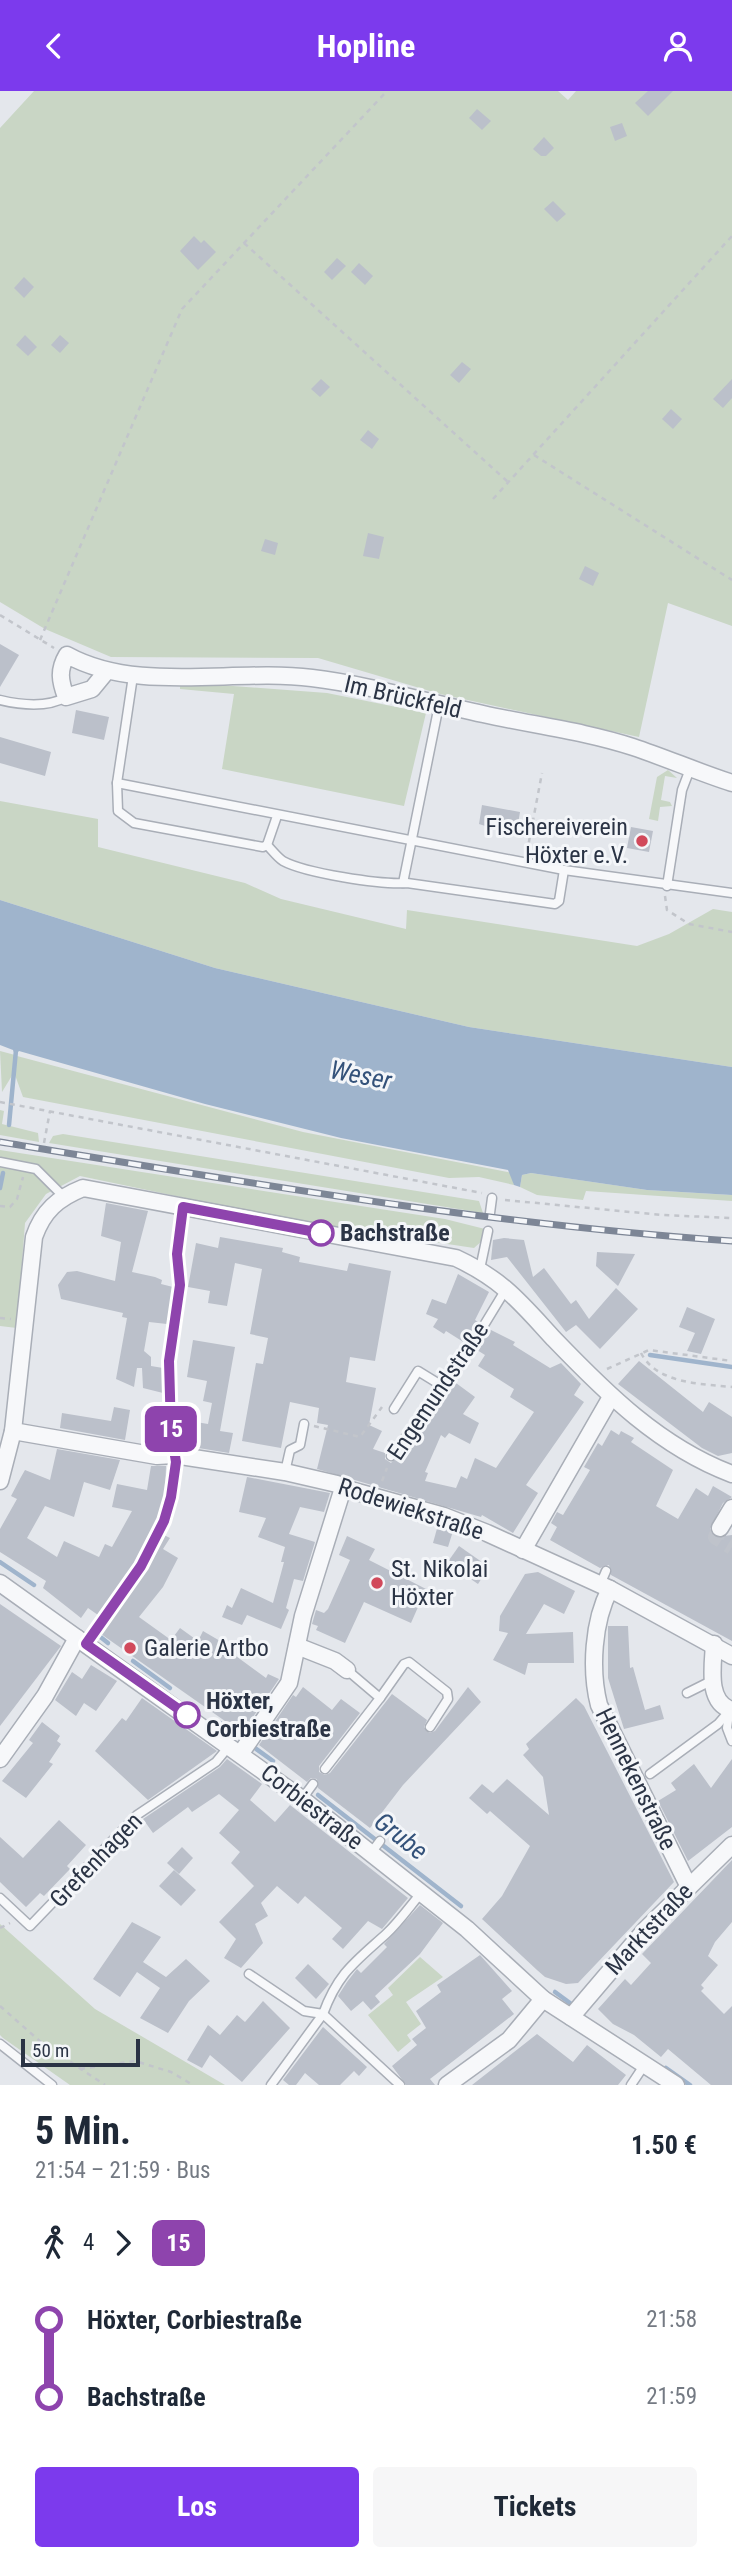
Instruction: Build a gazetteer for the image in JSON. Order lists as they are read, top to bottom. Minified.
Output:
{"streets":{"street":["Im Brückfeld","Rodewiekstraße","Hennekenstraße","Corbiestraße","Marktstraße"],"lane":["Engemundstraße","Grefenhagen"]},"crossings":[["Engemundstraße","Rodewiekstraße"],["Rodewiekstraße","Hennekenstraße"],["Hennekenstraße","Marktstraße"],["Corbiestraße","Grefenhagen"],["Corbiestraße","Marktstraße"]],"water":["Weser","Grube"],"places":["Fischereiverein Höxter e.V.","Bachstraße","St. Nikolai Höxter","Galerie Artbo","Höxter, Corbiestraße"],"lines":["bus line 15"],"scale_bar":"50 m","page":{"header":"Hopline","on_map":"15","scale":"50 m","heading":["5 Min.","21:54 – 21:59 · Bus","1.50 €"],"legs":["4","15"],"list":[{"name":"Höxter, Corbiestraße","value":"21:58"},{"name":"Bachstraße","value":"21:59"}],"buttons":["Los","Tickets"]}}
